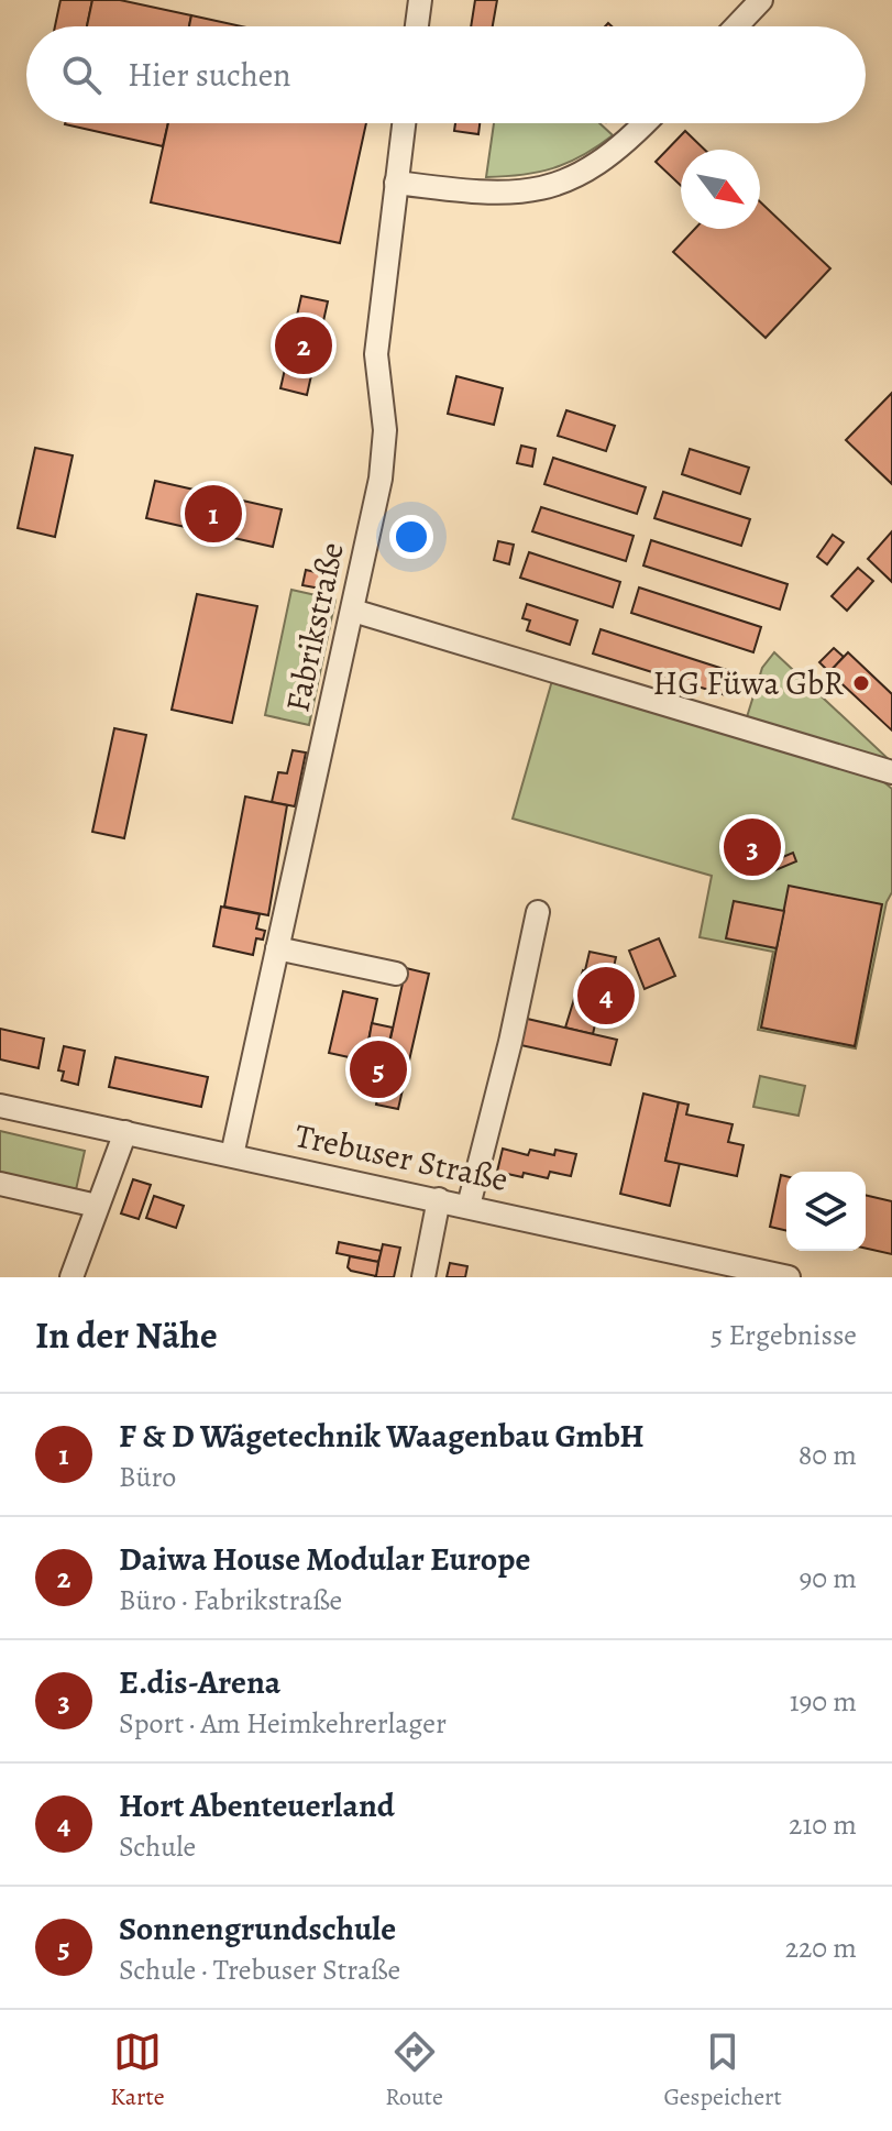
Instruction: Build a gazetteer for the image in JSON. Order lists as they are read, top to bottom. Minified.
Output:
{"streets":{"street":["Fabrikstraße","Trebuser Straße"]},"crossings":[["Fabrikstraße","Trebuser Straße"]],"places":["HG Füwa GbR"],"north":"bottom right","page":{"search":"Hier suchen","pins":["2","1","3","4","5"],"heading":["In der Nähe","5 Ergebnisse"],"list":[{"mark":"1","name":"F & D Wägetechnik Waagenbau GmbH","note":"Büro","value":"80 m"},{"mark":"2","name":"Daiwa House Modular Europe","note":"Büro · Fabrikstraße","value":"90 m"},{"mark":"3","name":"E.dis-Arena","note":"Sport · Am Heimkehrerlager","value":"190 m"},{"mark":"4","name":"Hort Abenteuerland","note":"Schule","value":"210 m"},{"mark":"5","name":"Sonnengrundschule","note":"Schule · Trebuser Straße","value":"220 m"}],"nav":["Karte","Route","Gespeichert"]}}
